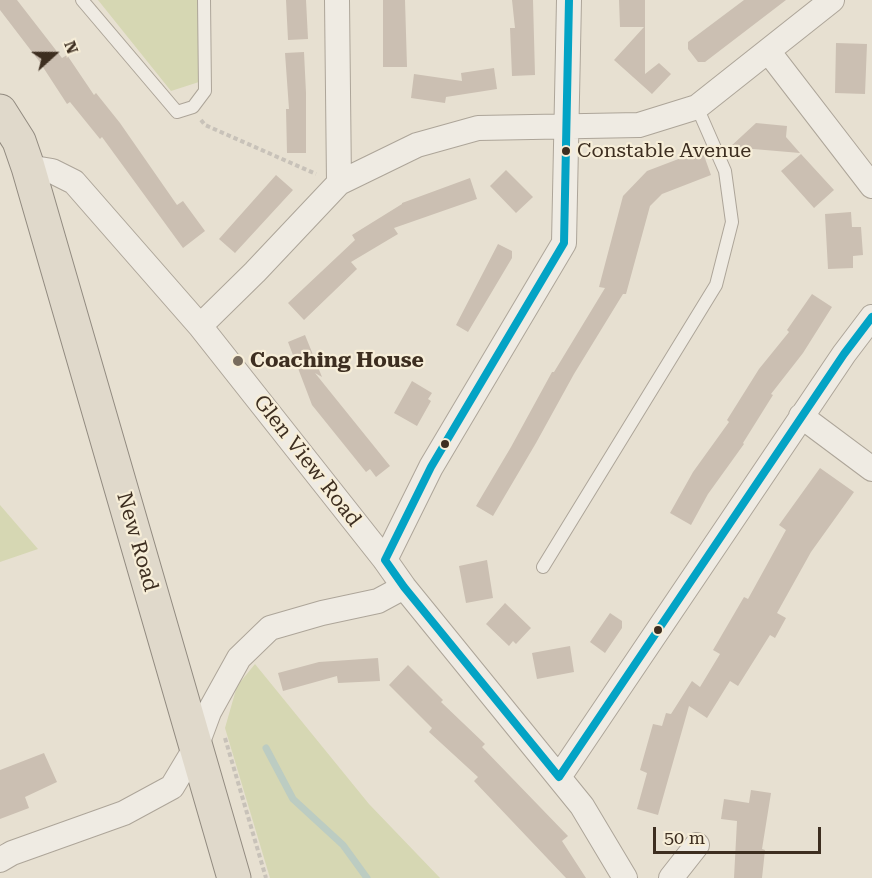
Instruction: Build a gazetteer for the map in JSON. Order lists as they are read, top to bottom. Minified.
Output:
{"streets":{"highway":["New Road"],"street":["Glen View Road"]},"crossings":[["Glen View Road","New Road"]],"places":["Constable Avenue","Coaching House"],"scale_bar":"50 m","north":"right"}
